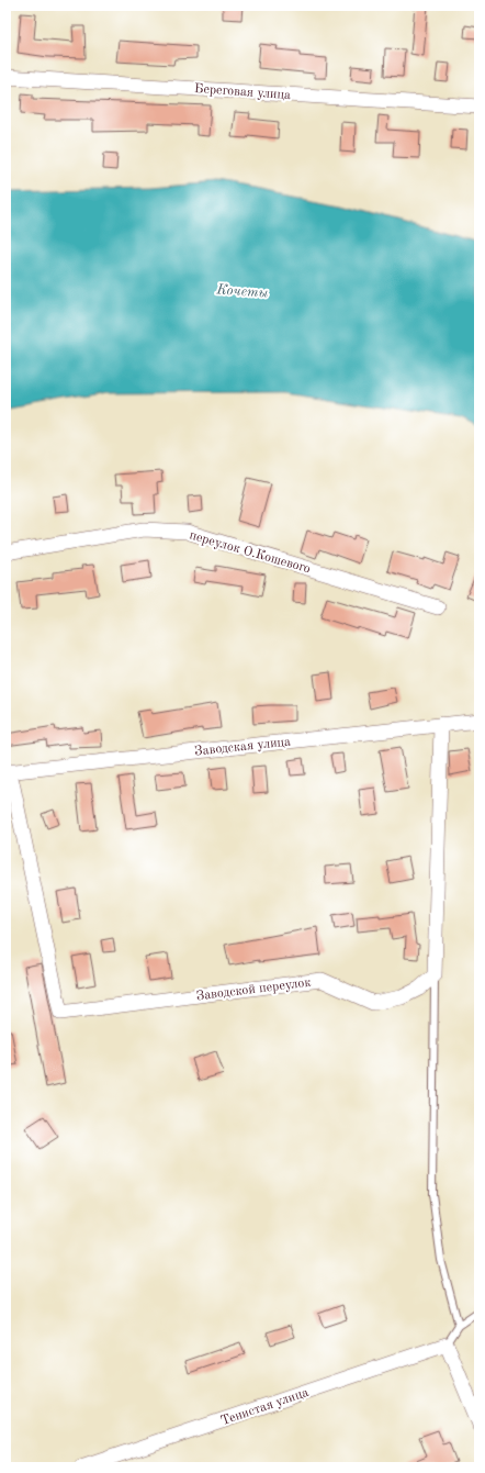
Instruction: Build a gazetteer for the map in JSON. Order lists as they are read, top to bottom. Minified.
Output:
{"streets":{"street":["Береговая улица","переулок О.Кошевого","Заводская улица","Заводской переулок","Тенистая улица"]},"crossings":[["Заводская улица","Заводской переулок"]],"water":["Кочеты"]}
